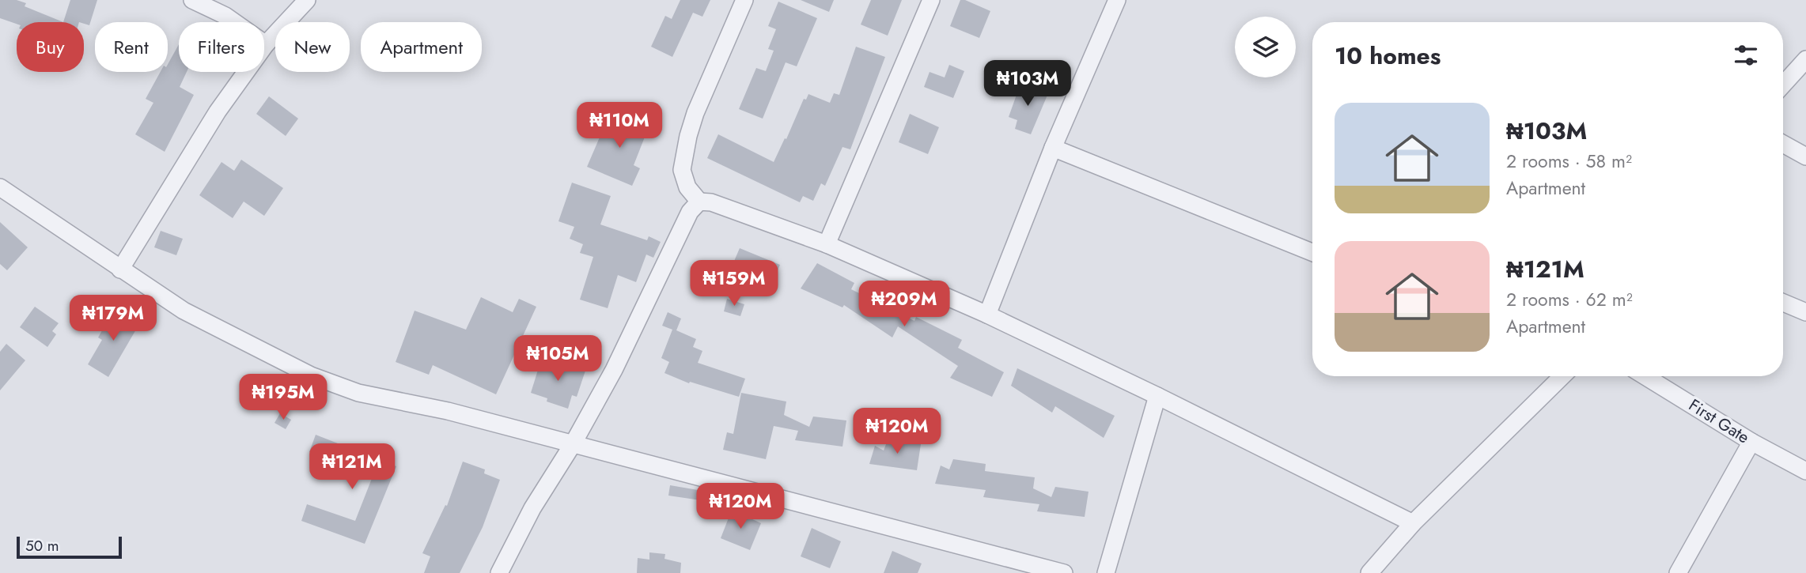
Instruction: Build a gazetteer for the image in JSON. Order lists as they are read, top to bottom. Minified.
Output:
{"streets":{"street":["First Gate"]},"scale_bar":"50 m","page":{"chip":["Buy","Rent","Filters","New","Apartment"],"heading":"10 homes","price":["₦103M","₦110M","₦159M","₦209M","₦179M","₦105M","₦195M","₦120M","₦121M","₦120M"],"list":[{"name":"₦103M","note":"2 rooms · 58 m² · Apartment"},{"name":"₦121M","note":"2 rooms · 62 m² · Apartment"}],"scale":"50 m"}}
